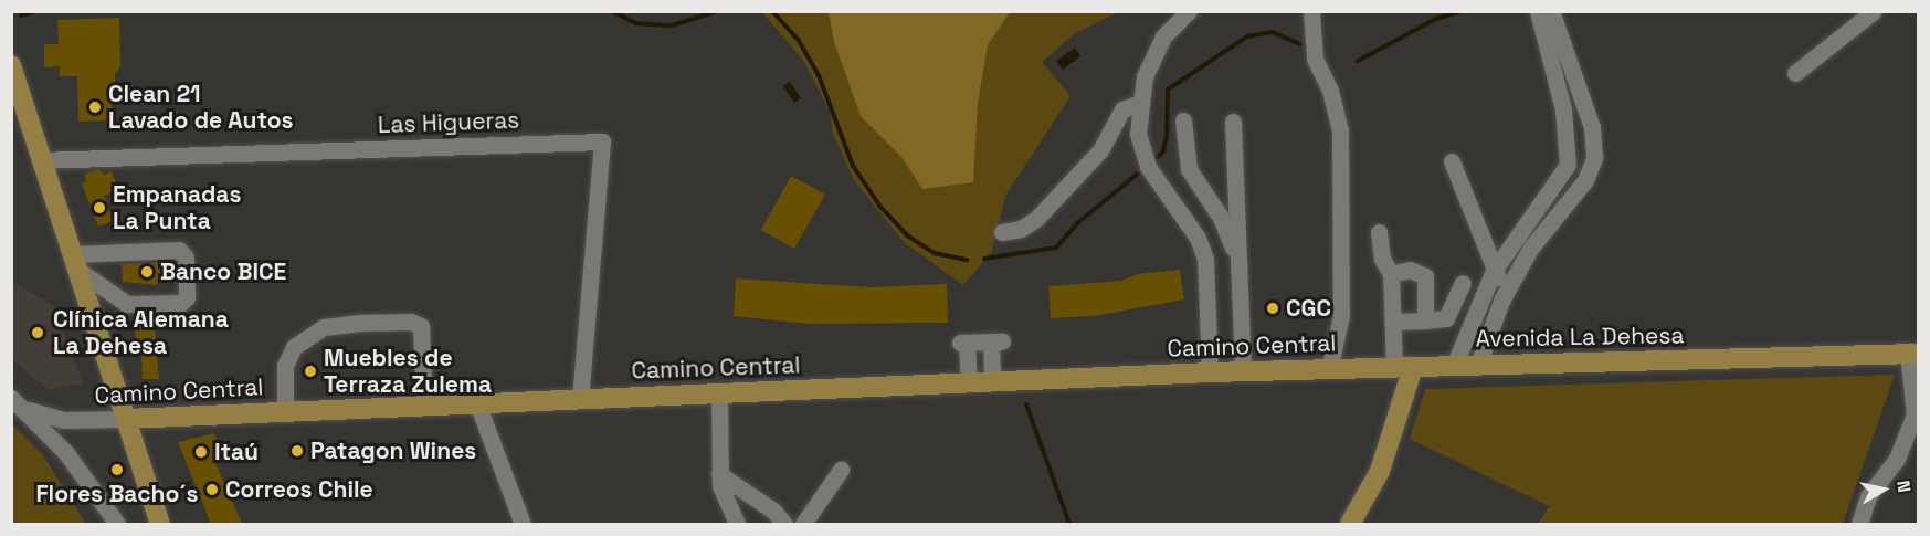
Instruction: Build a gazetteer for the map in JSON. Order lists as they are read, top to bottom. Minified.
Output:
{"streets":{"main road":["Avenida La Dehesa","Camino Central"],"street":["Las Higueras"]},"crossings":[["Las Higueras","Camino Central"],["Avenida La Dehesa","Camino Central"]],"places":["Clean 21 Lavado de Autos","Empanadas La Punta","Banco BICE","CGC","Clínica Alemana La Dehesa","Muebles de Terraza Zulema","Patagon Wines","Itaú","Flores Bacho´s","Correos Chile"],"north":"right"}
